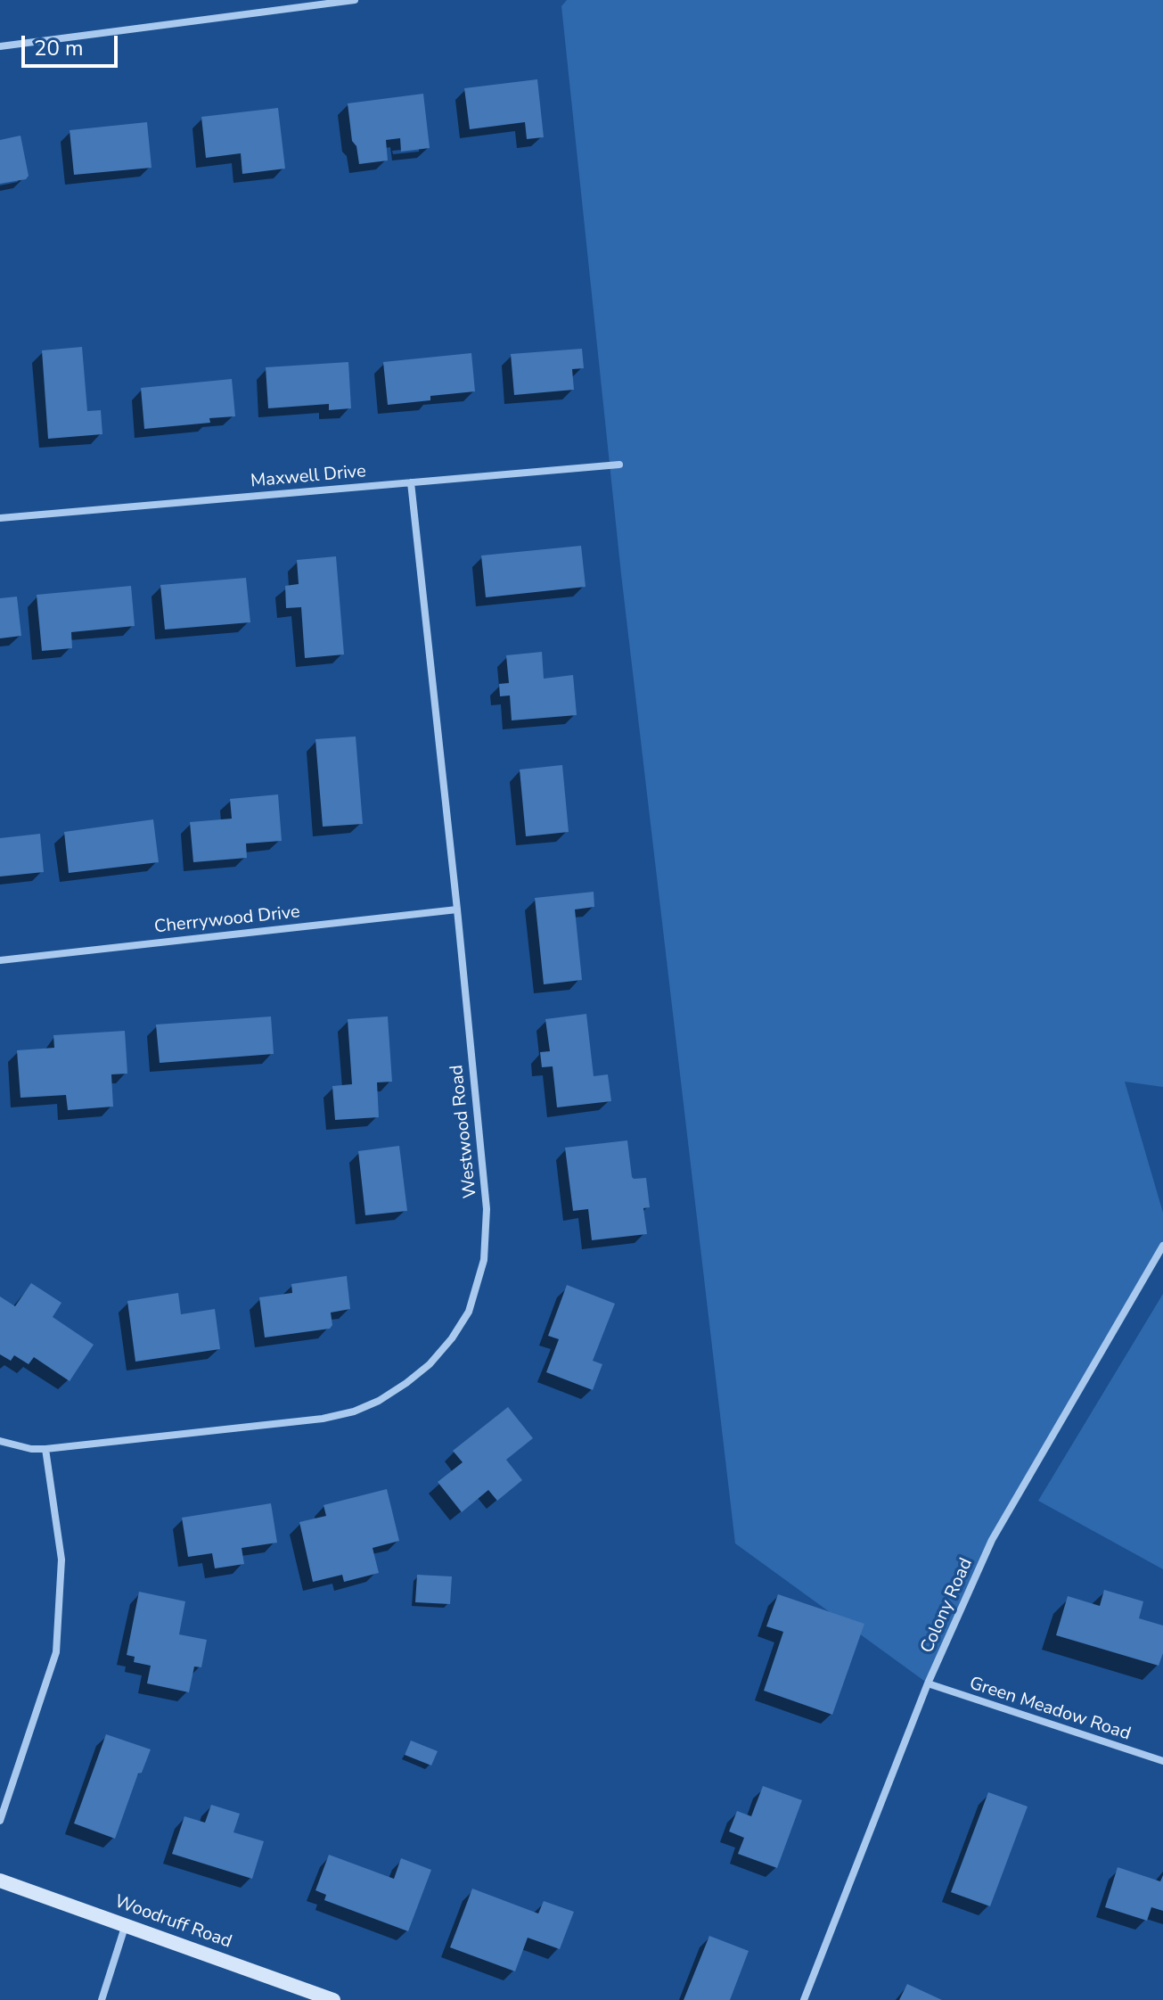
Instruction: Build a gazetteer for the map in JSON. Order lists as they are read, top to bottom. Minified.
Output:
{"streets":{"street":["Maxwell Drive","Cherrywood Drive","Westwood Road","Colony Road","Green Meadow Road","Woodruff Road"]},"crossings":[["Maxwell Drive","Westwood Road"],["Cherrywood Drive","Westwood Road"],["Colony Road","Green Meadow Road"]],"scale_bar":"20 m"}
